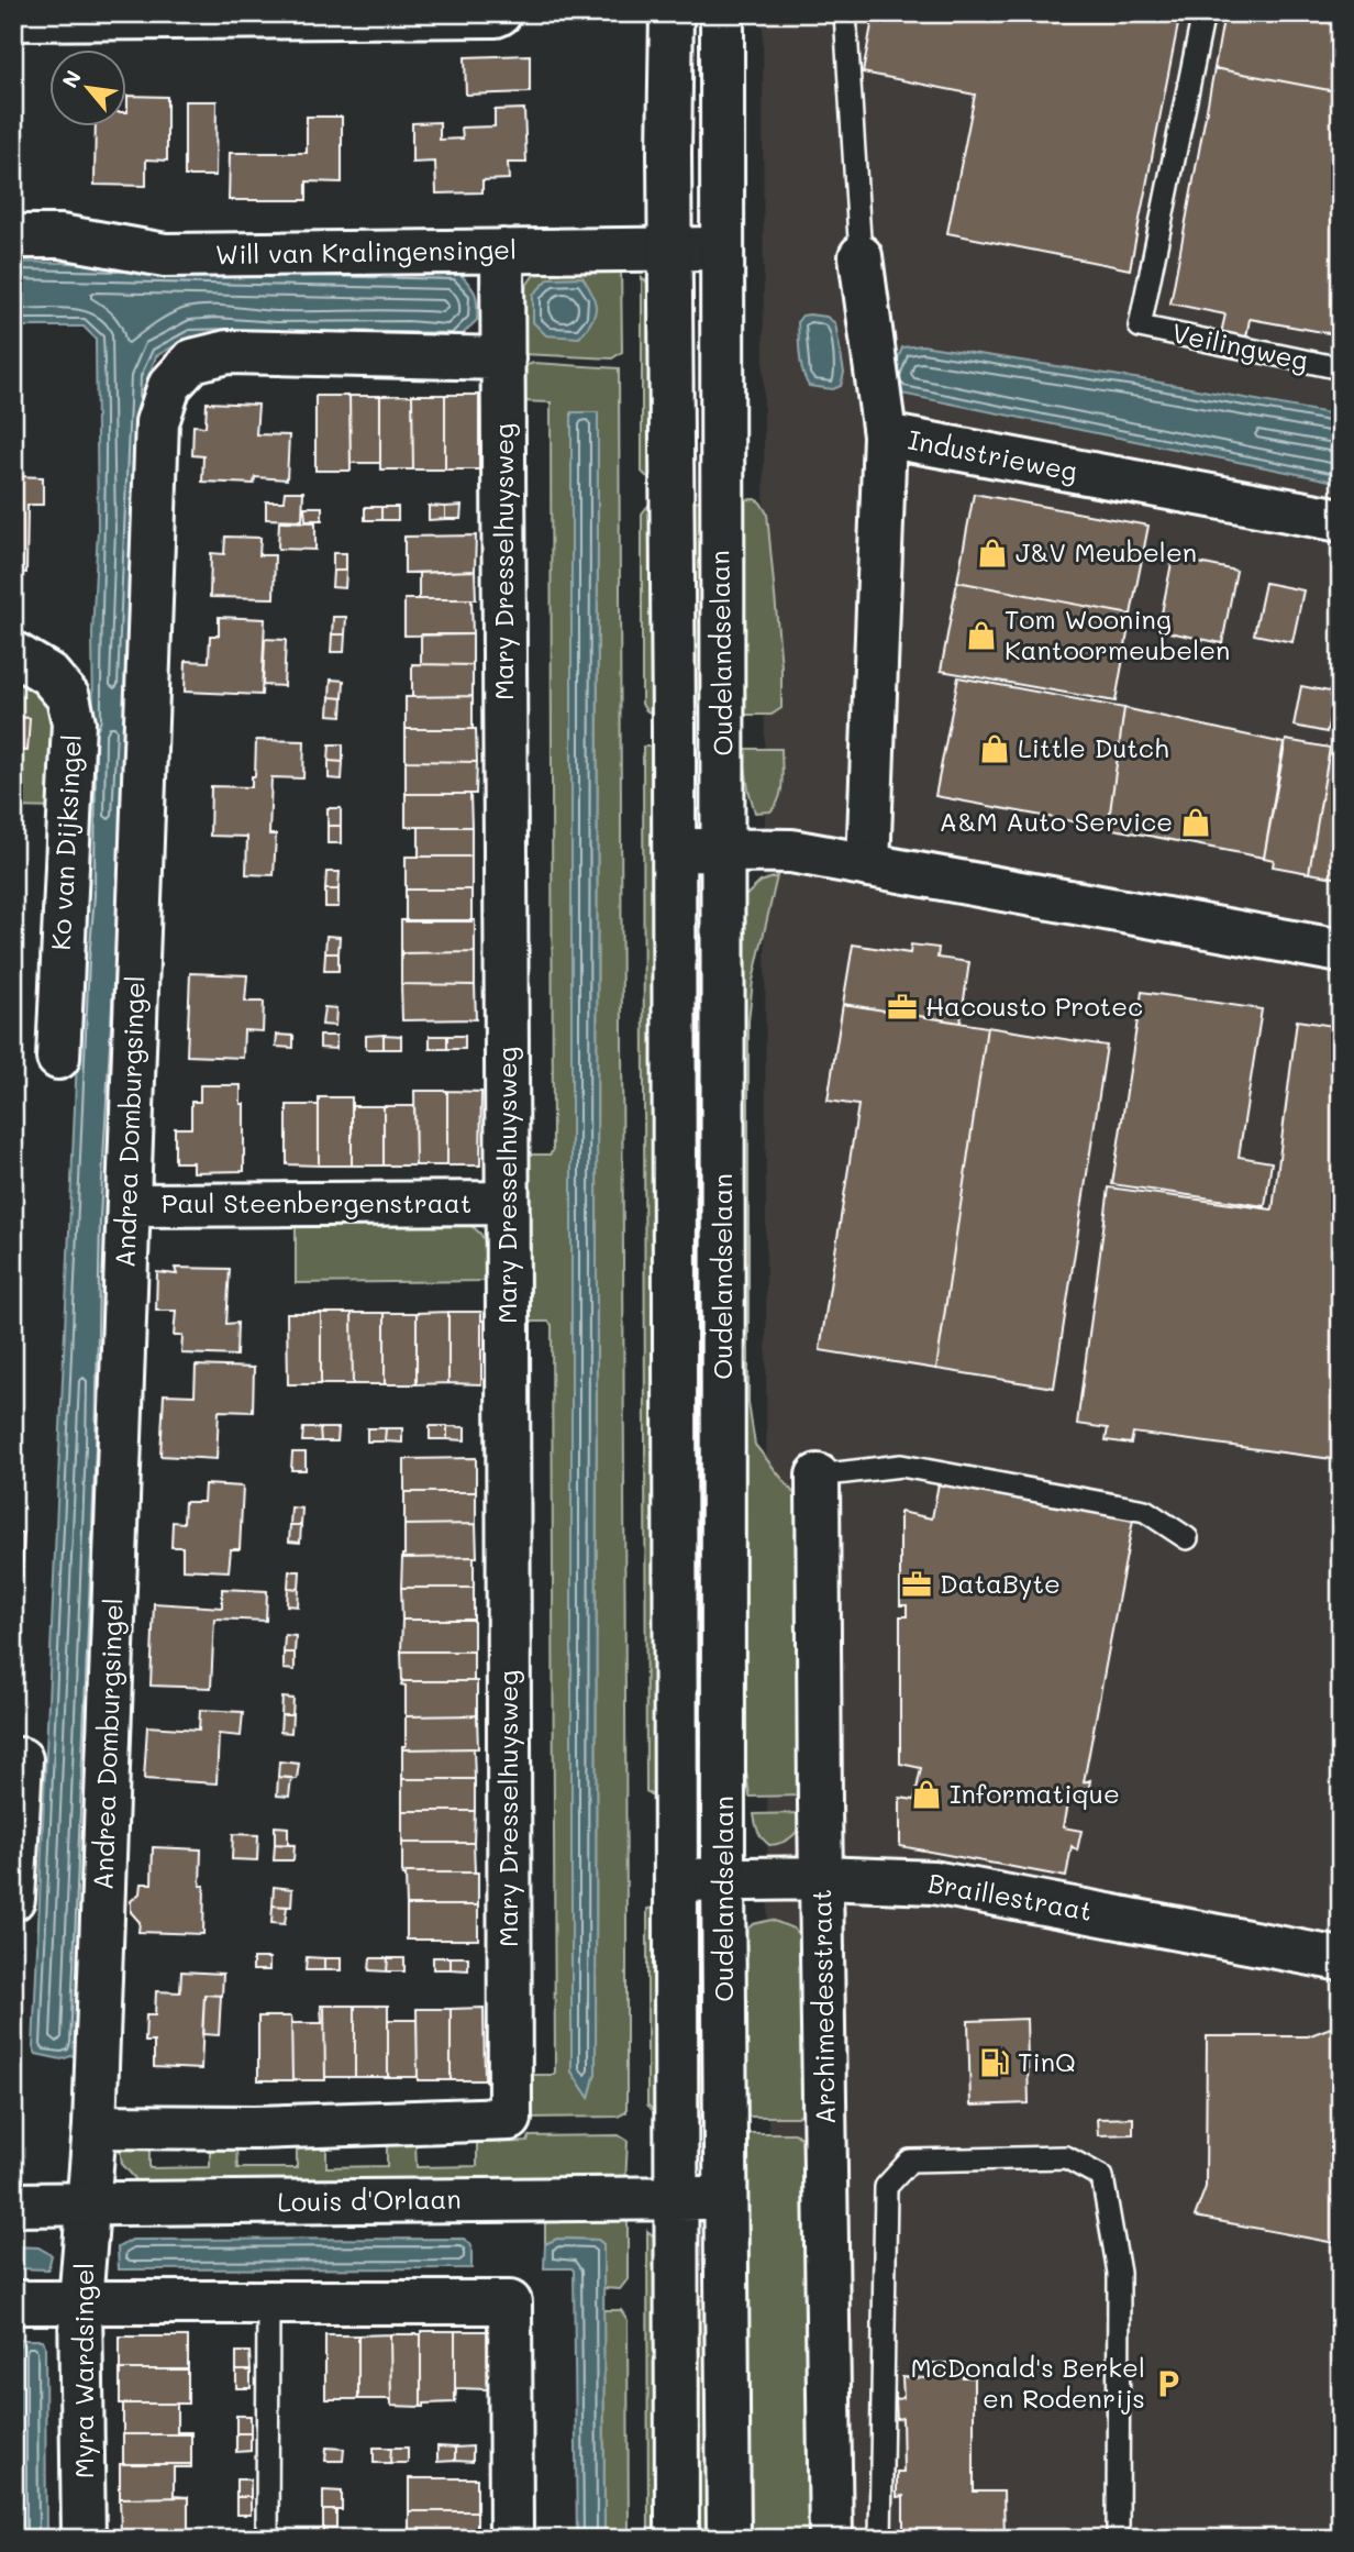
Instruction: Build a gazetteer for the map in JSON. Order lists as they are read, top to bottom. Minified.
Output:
{"streets":{"street":["Will van Kralingensingel","Industrieweg","Mary Dresselhuysweg","Oudelandselaan","Ko van Dijksingel","Andrea Domburgsingel","Paul Steenbergenstraat","Braillestraat","Archimedesstraat","Louis d'Orlaan","Myra Wardsingel"],"lane":["Veilingweg"]},"crossings":[["Will van Kralingensingel","Mary Dresselhuysweg"],["Will van Kralingensingel","Oudelandselaan"],["Mary Dresselhuysweg","Andrea Domburgsingel"],["Mary Dresselhuysweg","Paul Steenbergenstraat"],["Oudelandselaan","Braillestraat"],["Oudelandselaan","Louis d'Orlaan"],["Andrea Domburgsingel","Paul Steenbergenstraat"],["Andrea Domburgsingel","Louis d'Orlaan"],["Andrea Domburgsingel","Myra Wardsingel"],["Braillestraat","Archimedesstraat"],["Louis d'Orlaan","Myra Wardsingel"]],"places":{"shop":["J&V Meubelen","Tom Wooning Kantoormeubelen","Little Dutch","A&M Auto Service","Informatique"],"office":["Hacousto Protec","DataByte"],"fuel station":["TinQ"],"parking":["McDonald's Berkel en Rodenrijs"]},"north":"top left"}
